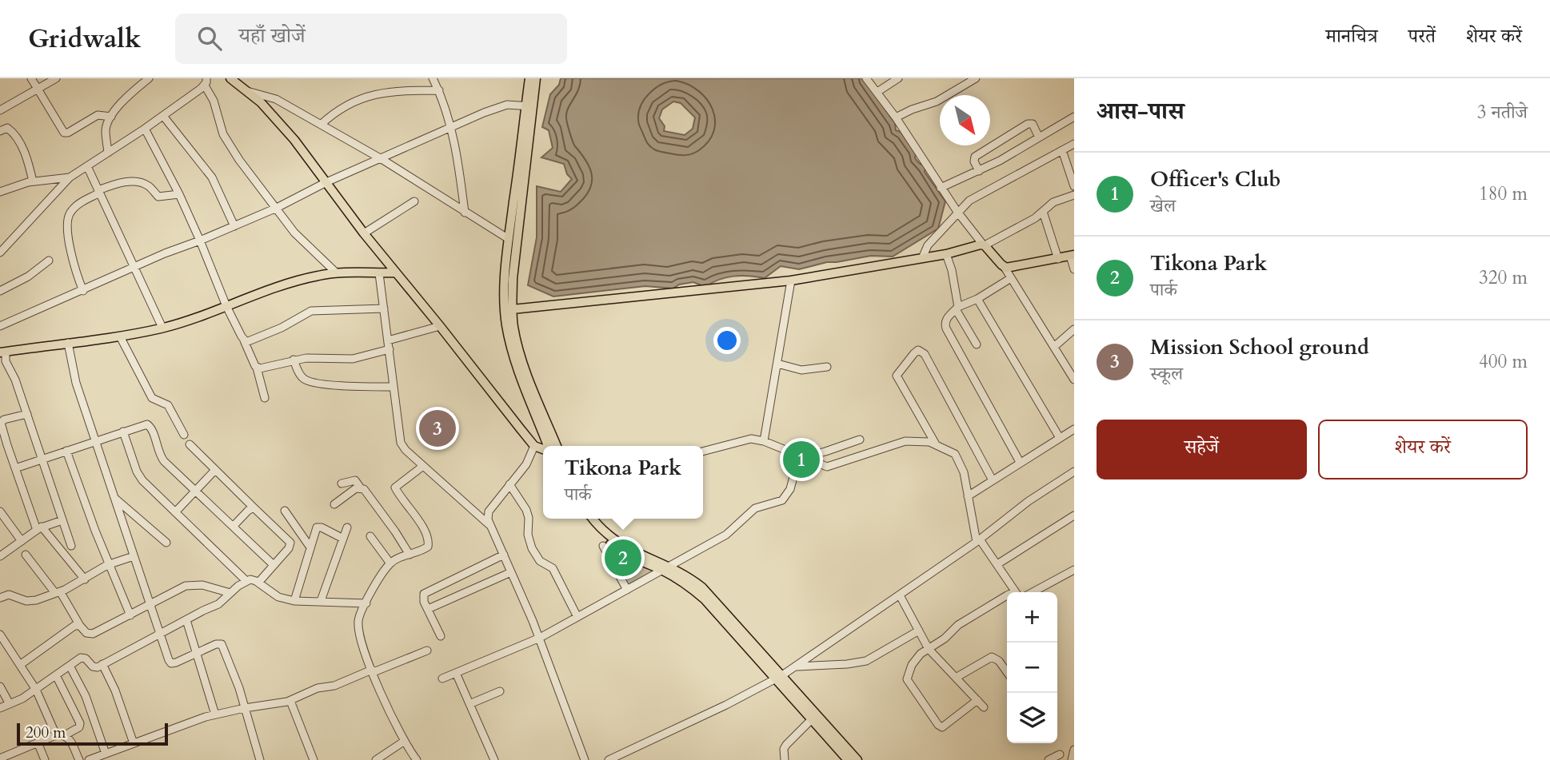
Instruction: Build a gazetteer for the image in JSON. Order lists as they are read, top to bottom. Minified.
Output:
{"scale_bar":"200 m","north":"bottom right","page":{"header":"Gridwalk","search":"यहाँ खोजें","nav":["मानचित्र","परतें","शेयर करें"],"heading":["आस-पास","3 नतीजे"],"list":[{"mark":"1","name":"Officer's Club","note":"खेल","value":"180 m"},{"mark":"2","name":"Tikona Park","note":"पार्क","value":"320 m"},{"mark":"3","name":"Mission School ground","note":"स्कूल","value":"400 m"}],"buttons":["सहेजें","शेयर करें"],"pins":["3","1","2"],"popup":["Tikona Park","पार्क"],"map_buttons":["+","−"],"scale":"200 m"}}
